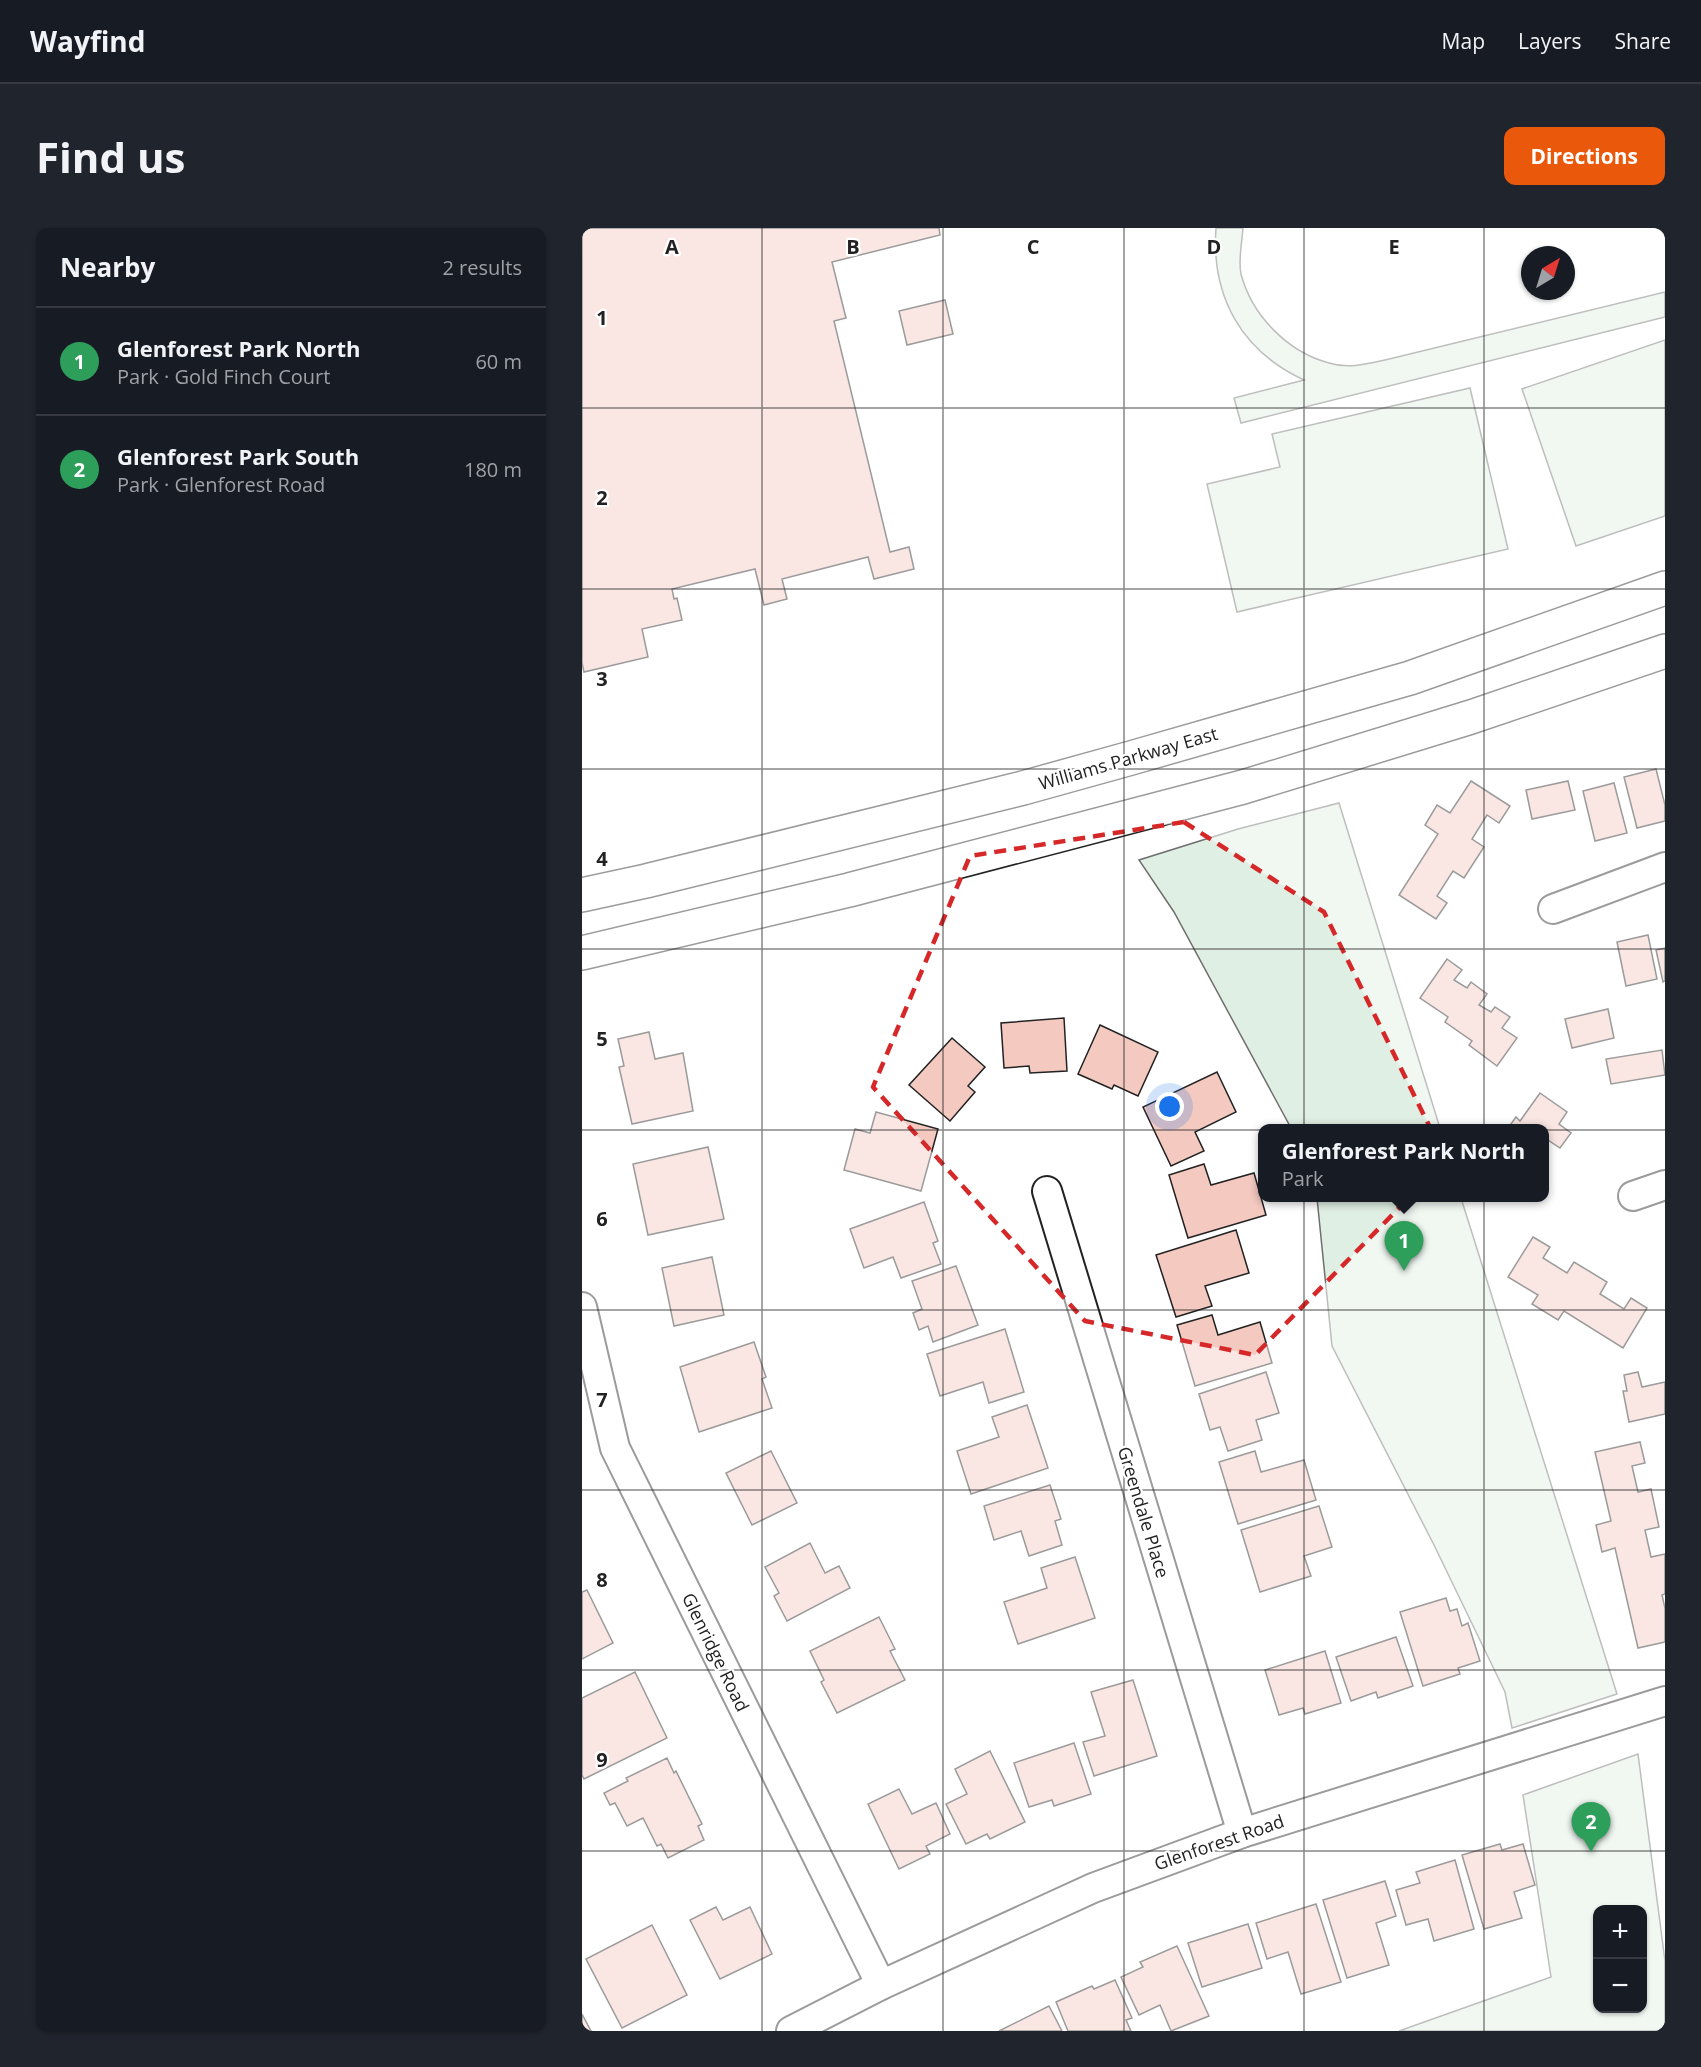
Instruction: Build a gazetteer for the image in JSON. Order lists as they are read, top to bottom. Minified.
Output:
{"streets":{"main road":["Williams Parkway East"],"street":["Greendale Place","Glenridge Road","Glenforest Road"]},"crossings":[["Greendale Place","Glenforest Road"],["Glenridge Road","Glenforest Road"]],"north":"top right","page":{"header":"Wayfind","nav":["Map","Layers","Share"],"buttons":"Directions","title":"Find us","heading":["Nearby","2 results"],"list":[{"mark":"1","name":"Glenforest Park North","note":"Park · Gold Finch Court","value":"60 m"},{"mark":"2","name":"Glenforest Park South","note":"Park · Glenforest Road","value":"180 m"}],"popup":["Glenforest Park North","Park"],"pins":["1","2"],"map_buttons":["+","−"]},"grid":{"columns":["A","B","C","D","E"],"rows":["1","2","3","4","5","6","7","8","9"]}}
